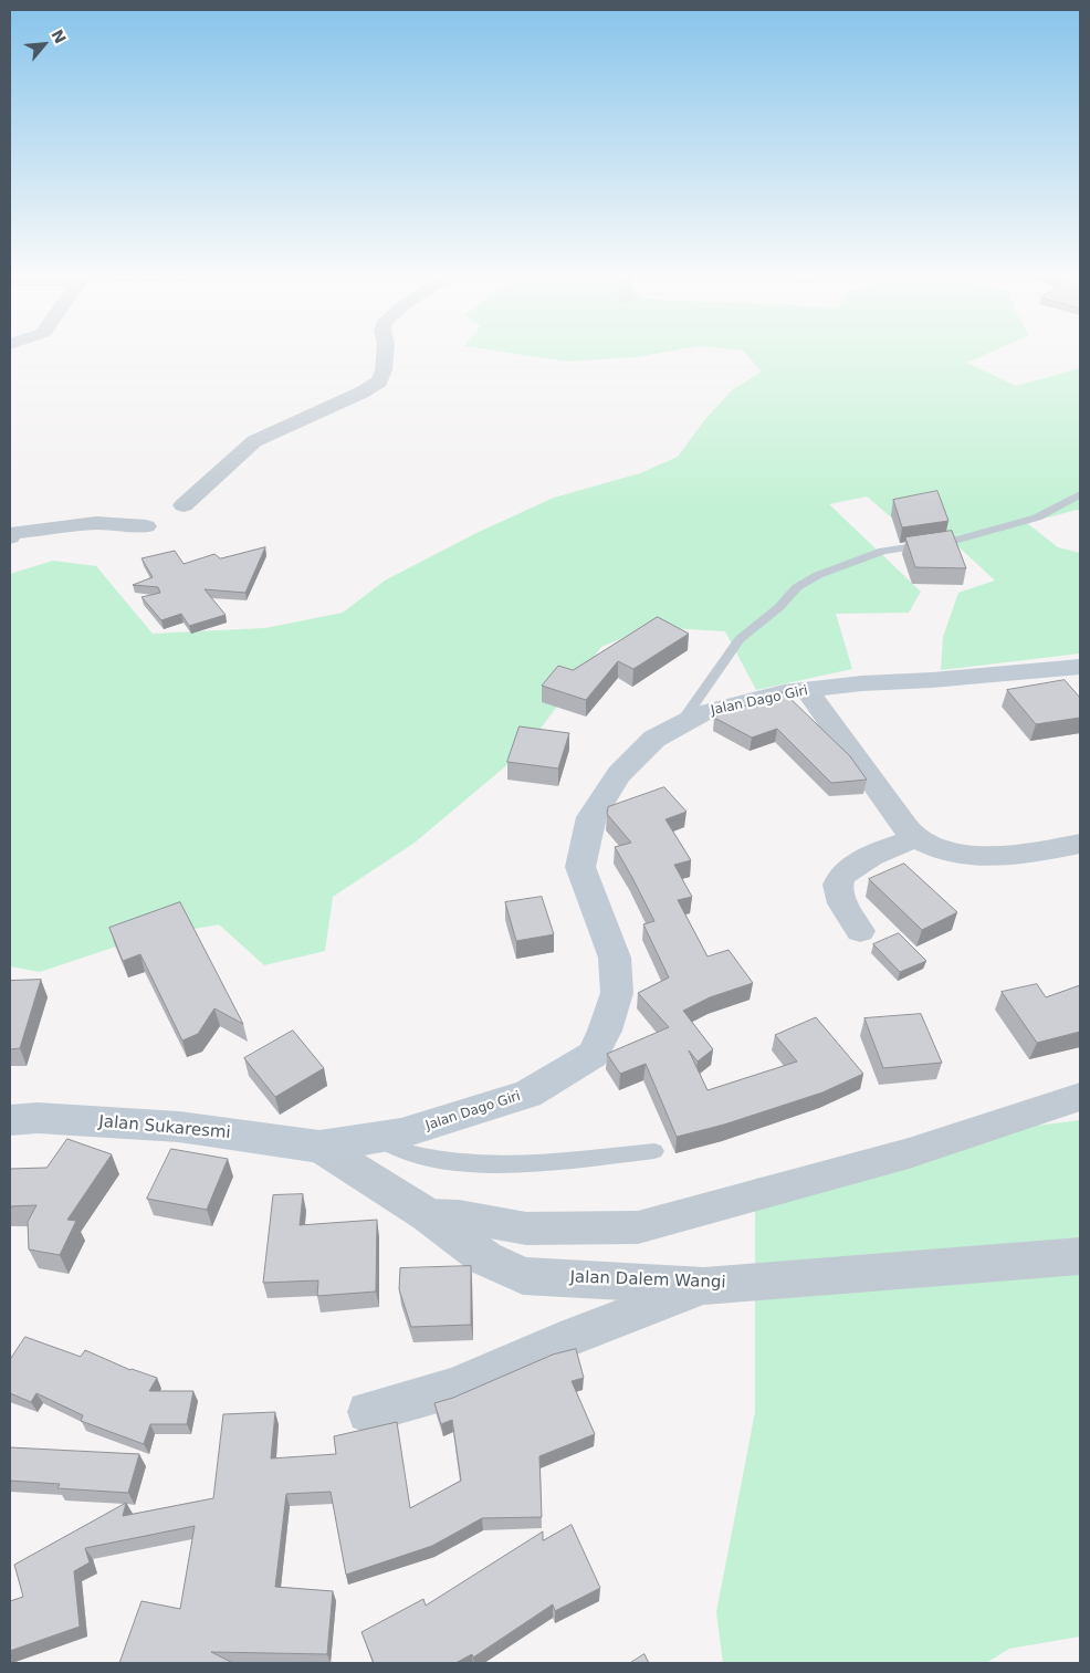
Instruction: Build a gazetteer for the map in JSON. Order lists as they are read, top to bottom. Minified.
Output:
{"streets":{"main road":["Jalan Dago Giri","Jalan Sukaresmi"],"street":["Jalan Dalem Wangi"]},"crossings":[["Jalan Dago Giri","Jalan Sukaresmi"],["Jalan Dago Giri","Jalan Dalem Wangi"],["Jalan Sukaresmi","Jalan Dalem Wangi"]],"north":"top right"}
